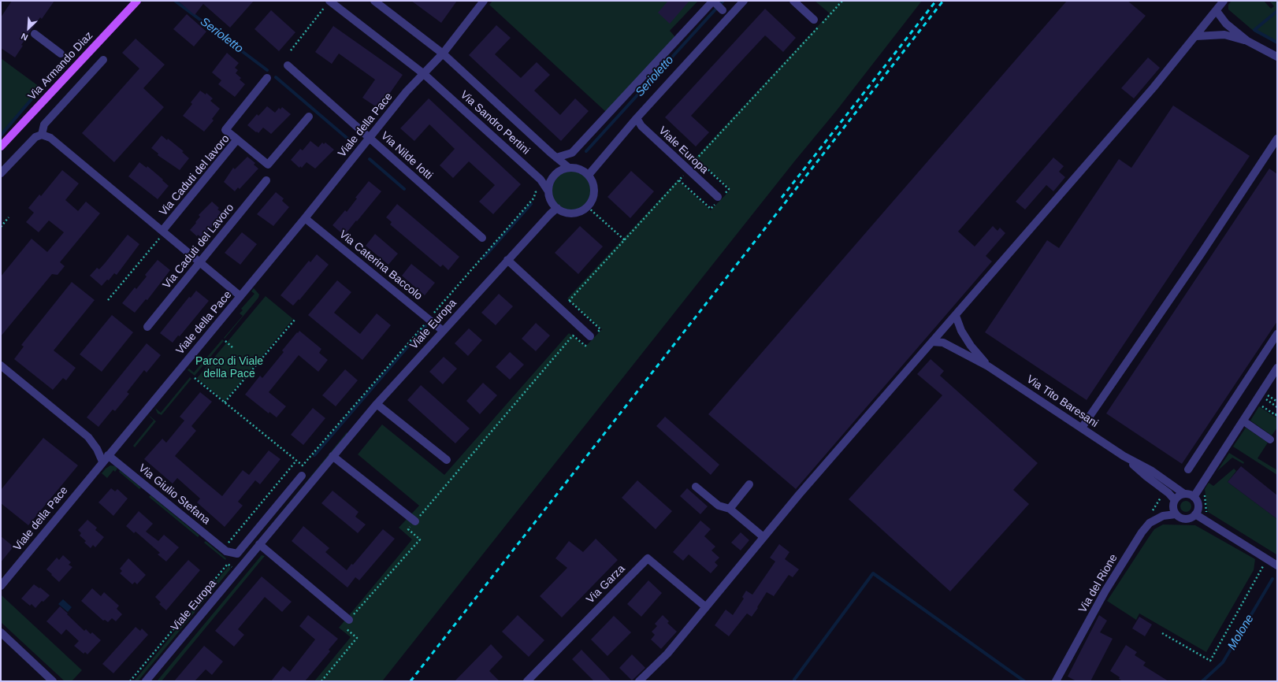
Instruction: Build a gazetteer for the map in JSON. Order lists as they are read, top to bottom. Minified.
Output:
{"streets":{"main road":["Via Armando Diaz"],"street":["Via Sandro Pertini","Viale della Pace","Viale Europa","Via Nilde Iotti","Via Caduti del lavoro","Via Caduti del Lavoro","Via Caterina Baccolo","Via Tito Baresani","Via Giulio Stefana","Via del Rione","Via Garza"]},"crossings":[["Via Sandro Pertini","Viale della Pace"],["Via Sandro Pertini","Viale Europa"],["Viale della Pace","Via Nilde Iotti"],["Viale della Pace","Via Caduti del lavoro"],["Viale della Pace","Via Caterina Baccolo"],["Viale della Pace","Via Giulio Stefana"],["Viale Europa","Via Caterina Baccolo"],["Via Caduti del lavoro","Via Caduti del Lavoro"],["Via Tito Baresani","Via del Rione"]],"water":["Serioletto","Molone"],"parks":["Parco di Viale della Pace"],"north":"bottom left"}
